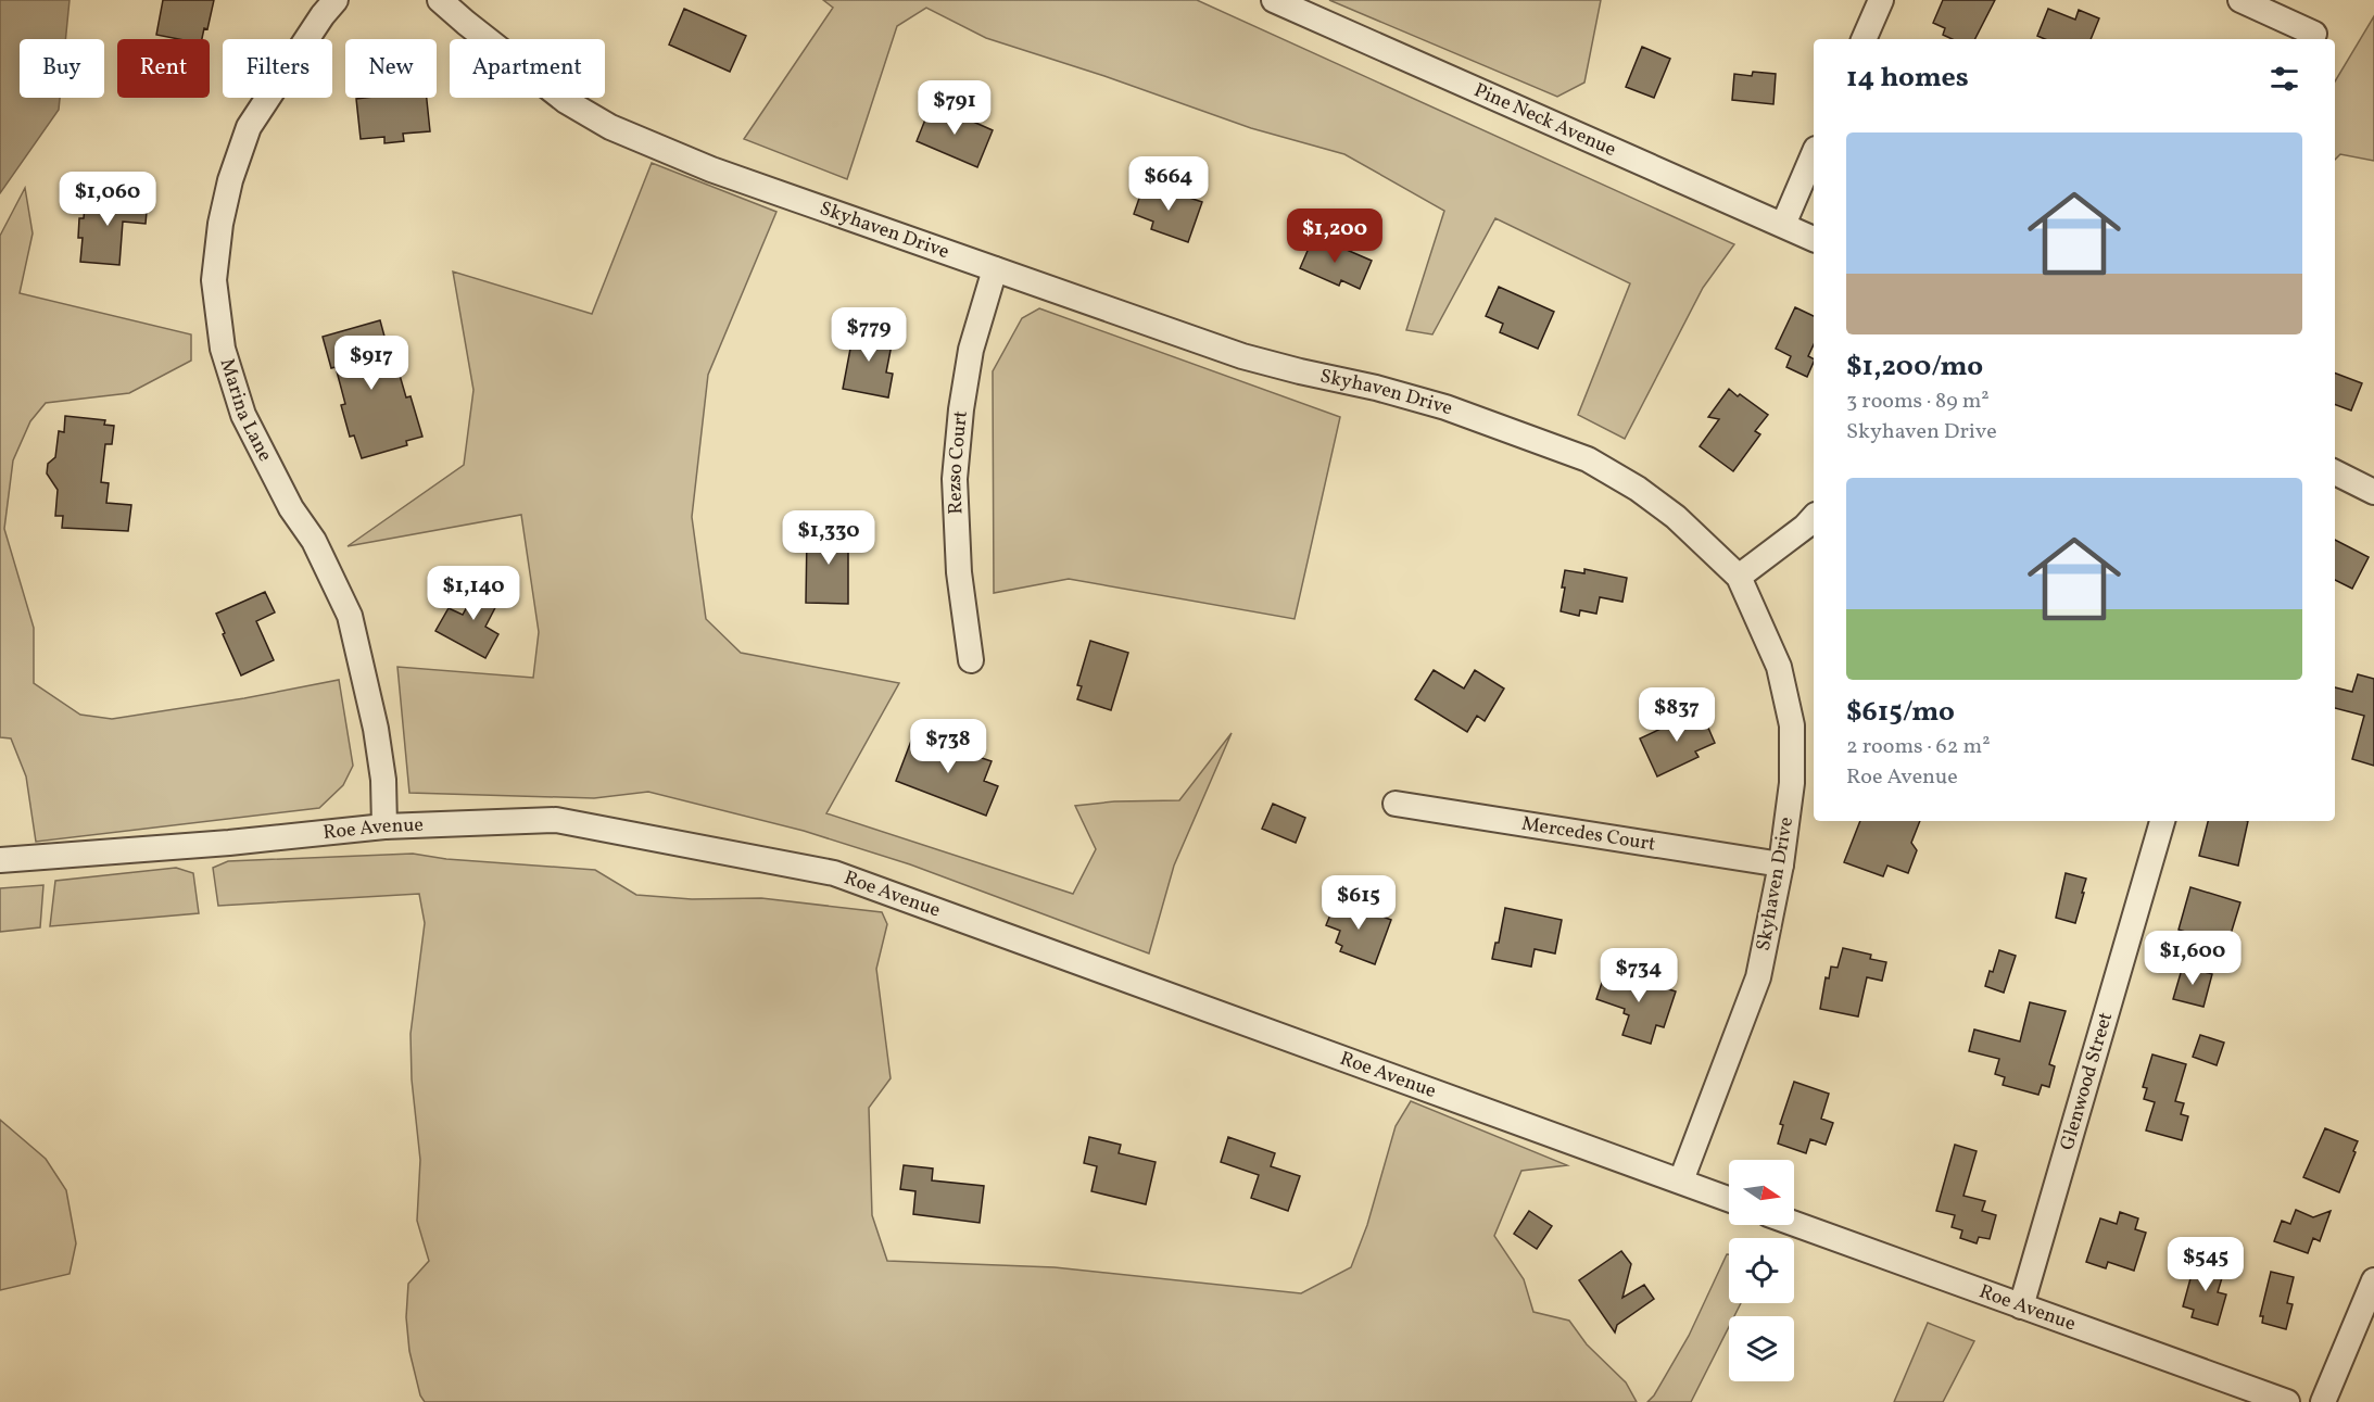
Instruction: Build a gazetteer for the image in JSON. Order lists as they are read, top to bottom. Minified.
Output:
{"streets":{"street":["Pine Neck Avenue","Skyhaven Drive","Marina Lane","Rezso Court","Roe Avenue","Mercedes Court","Glenwood Street"]},"crossings":[["Skyhaven Drive","Rezso Court"],["Skyhaven Drive","Roe Avenue"],["Skyhaven Drive","Mercedes Court"],["Marina Lane","Roe Avenue"],["Roe Avenue","Glenwood Street"]],"north":"right","page":{"chip":["Buy","Rent","Filters","New","Apartment"],"heading":"14 homes","price":["$791","$664","$1,060","$1,200","$779","$917","$1,330","$1,140","$837","$738","$615","$1,600","$734","$545"],"list":[{"name":"$1,200/mo","note":"3 rooms · 89 m² · Skyhaven Drive"},{"name":"$615/mo","note":"2 rooms · 62 m² · Roe Avenue"}]}}
